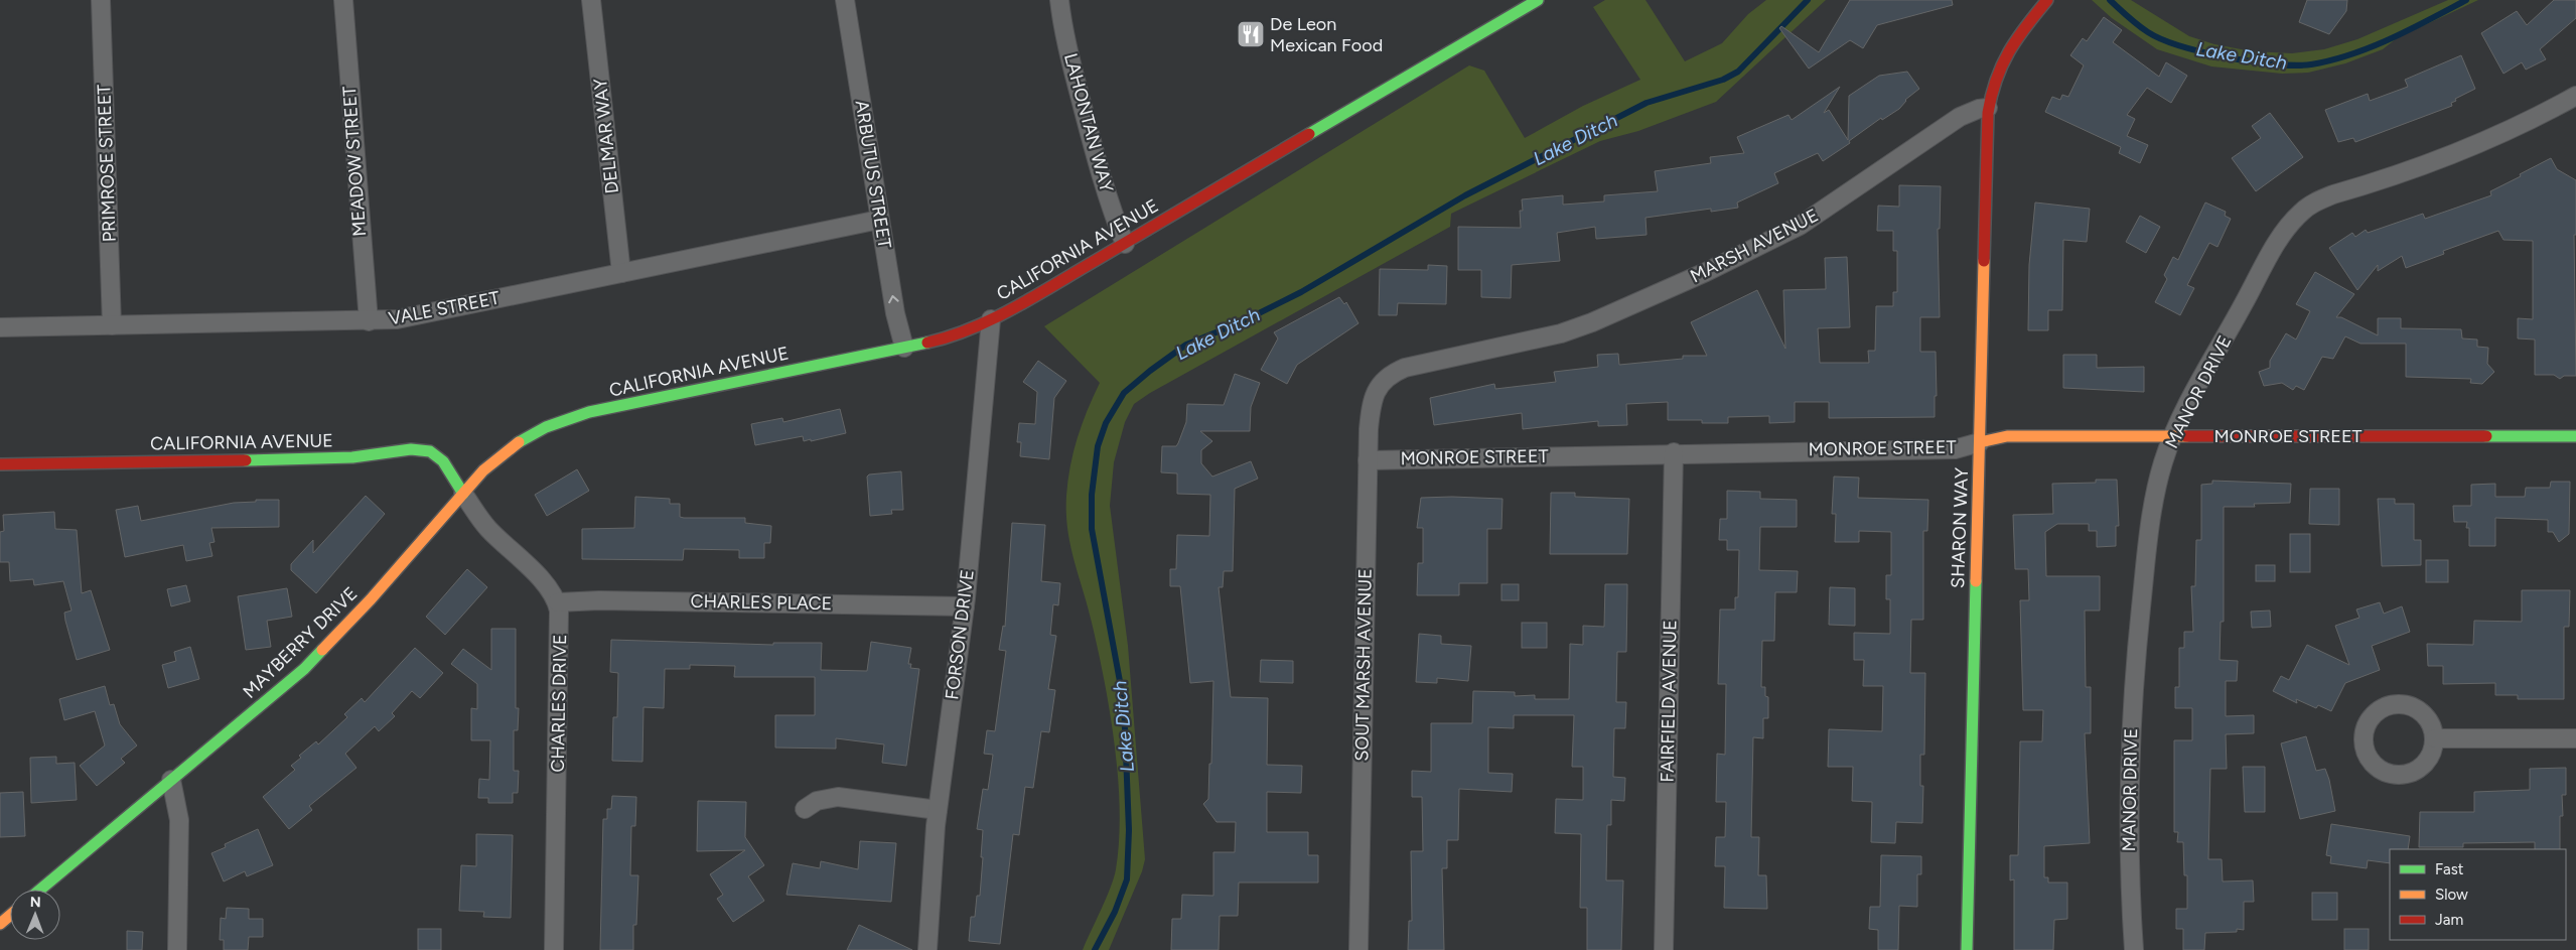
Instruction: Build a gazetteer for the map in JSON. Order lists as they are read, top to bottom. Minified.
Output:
{"streets":{"street":["LAHONTAN WAY","DELMAR WAY","MEADOW STREET","PRIMROSE STREET","ARBUTUS STREET","MARSH AVENUE","CALIFORNIA AVENUE","VALE STREET","MANOR DRIVE","MONROE STREET","SHARON WAY","CHARLES PLACE","FORSON DRIVE","MAYBERRY DRIVE","SOUT MARSH AVENUE","FAIRFIELD AVENUE","CHARLES DRIVE"]},"crossings":[["LAHONTAN WAY","CALIFORNIA AVENUE"],["DELMAR WAY","VALE STREET"],["MEADOW STREET","VALE STREET"],["PRIMROSE STREET","VALE STREET"],["ARBUTUS STREET","CALIFORNIA AVENUE"],["ARBUTUS STREET","VALE STREET"],["MARSH AVENUE","SHARON WAY"],["MARSH AVENUE","SOUT MARSH AVENUE"],["CALIFORNIA AVENUE","FORSON DRIVE"],["CALIFORNIA AVENUE","MAYBERRY DRIVE"],["CALIFORNIA AVENUE","CHARLES DRIVE"],["MANOR DRIVE","MONROE STREET"],["MONROE STREET","SHARON WAY"],["MONROE STREET","SOUT MARSH AVENUE"],["MONROE STREET","FAIRFIELD AVENUE"],["CHARLES PLACE","FORSON DRIVE"],["CHARLES PLACE","CHARLES DRIVE"],["MAYBERRY DRIVE","CHARLES DRIVE"]],"one_way":["ARBUTUS STREET"],"water":["Lake Ditch"],"places":{"restaurant":["De Leon Mexican Food"]},"legend":["Fast","Slow","Jam"],"north":"top"}
